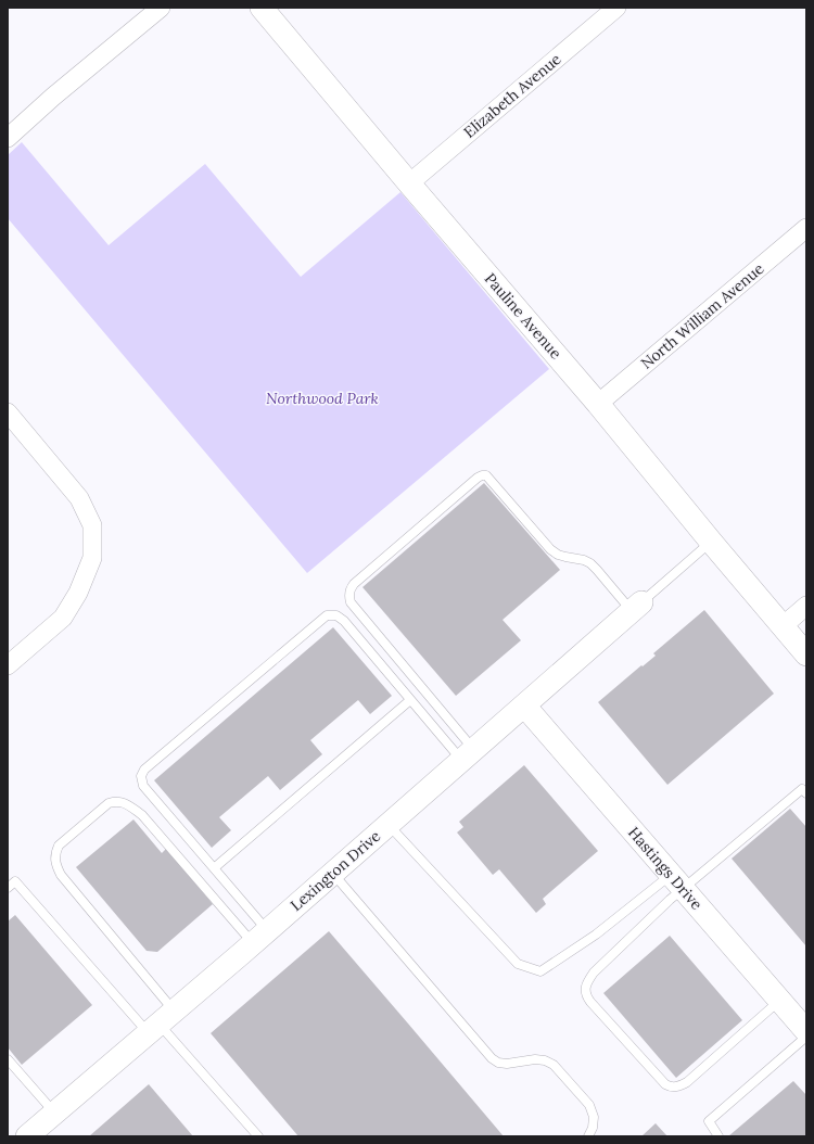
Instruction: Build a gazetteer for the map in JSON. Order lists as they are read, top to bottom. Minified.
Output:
{"streets":{"street":["Elizabeth Avenue","Pauline Avenue","North William Avenue","Hastings Drive","Lexington Drive"]},"crossings":[["Elizabeth Avenue","Pauline Avenue"],["Pauline Avenue","North William Avenue"],["Hastings Drive","Lexington Drive"]],"parks":["Northwood Park"]}
